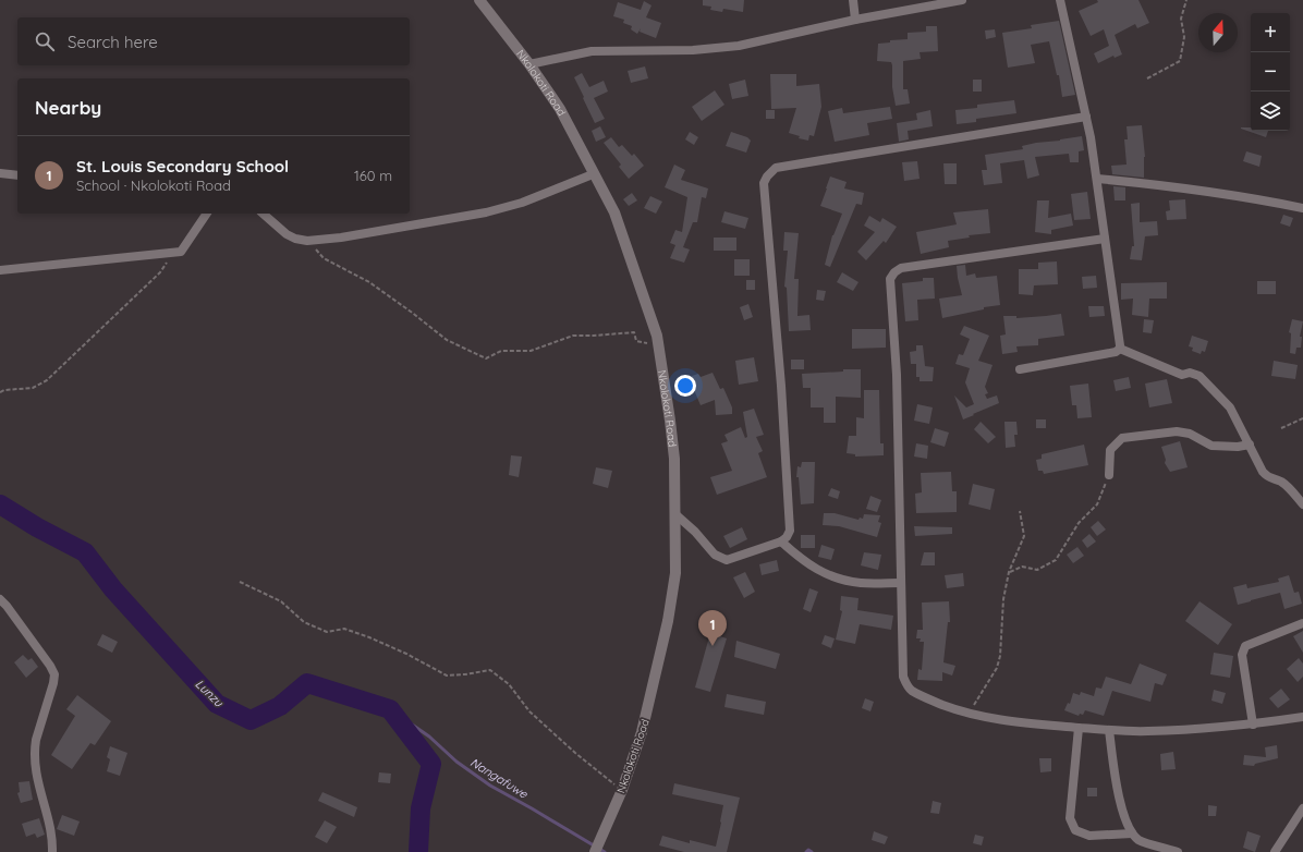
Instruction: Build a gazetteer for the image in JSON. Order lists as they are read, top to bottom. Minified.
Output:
{"streets":{"main road":["Nkolokoti Road"]},"water":["Lunzu","Nangafuwe"],"north":"top","page":{"map_buttons":["+","−"],"search":"Search here","heading":"Nearby","list":[{"mark":"1","name":"St. Louis Secondary School","note":"School · Nkolokoti Road","value":"160 m"}],"pins":"1"}}
